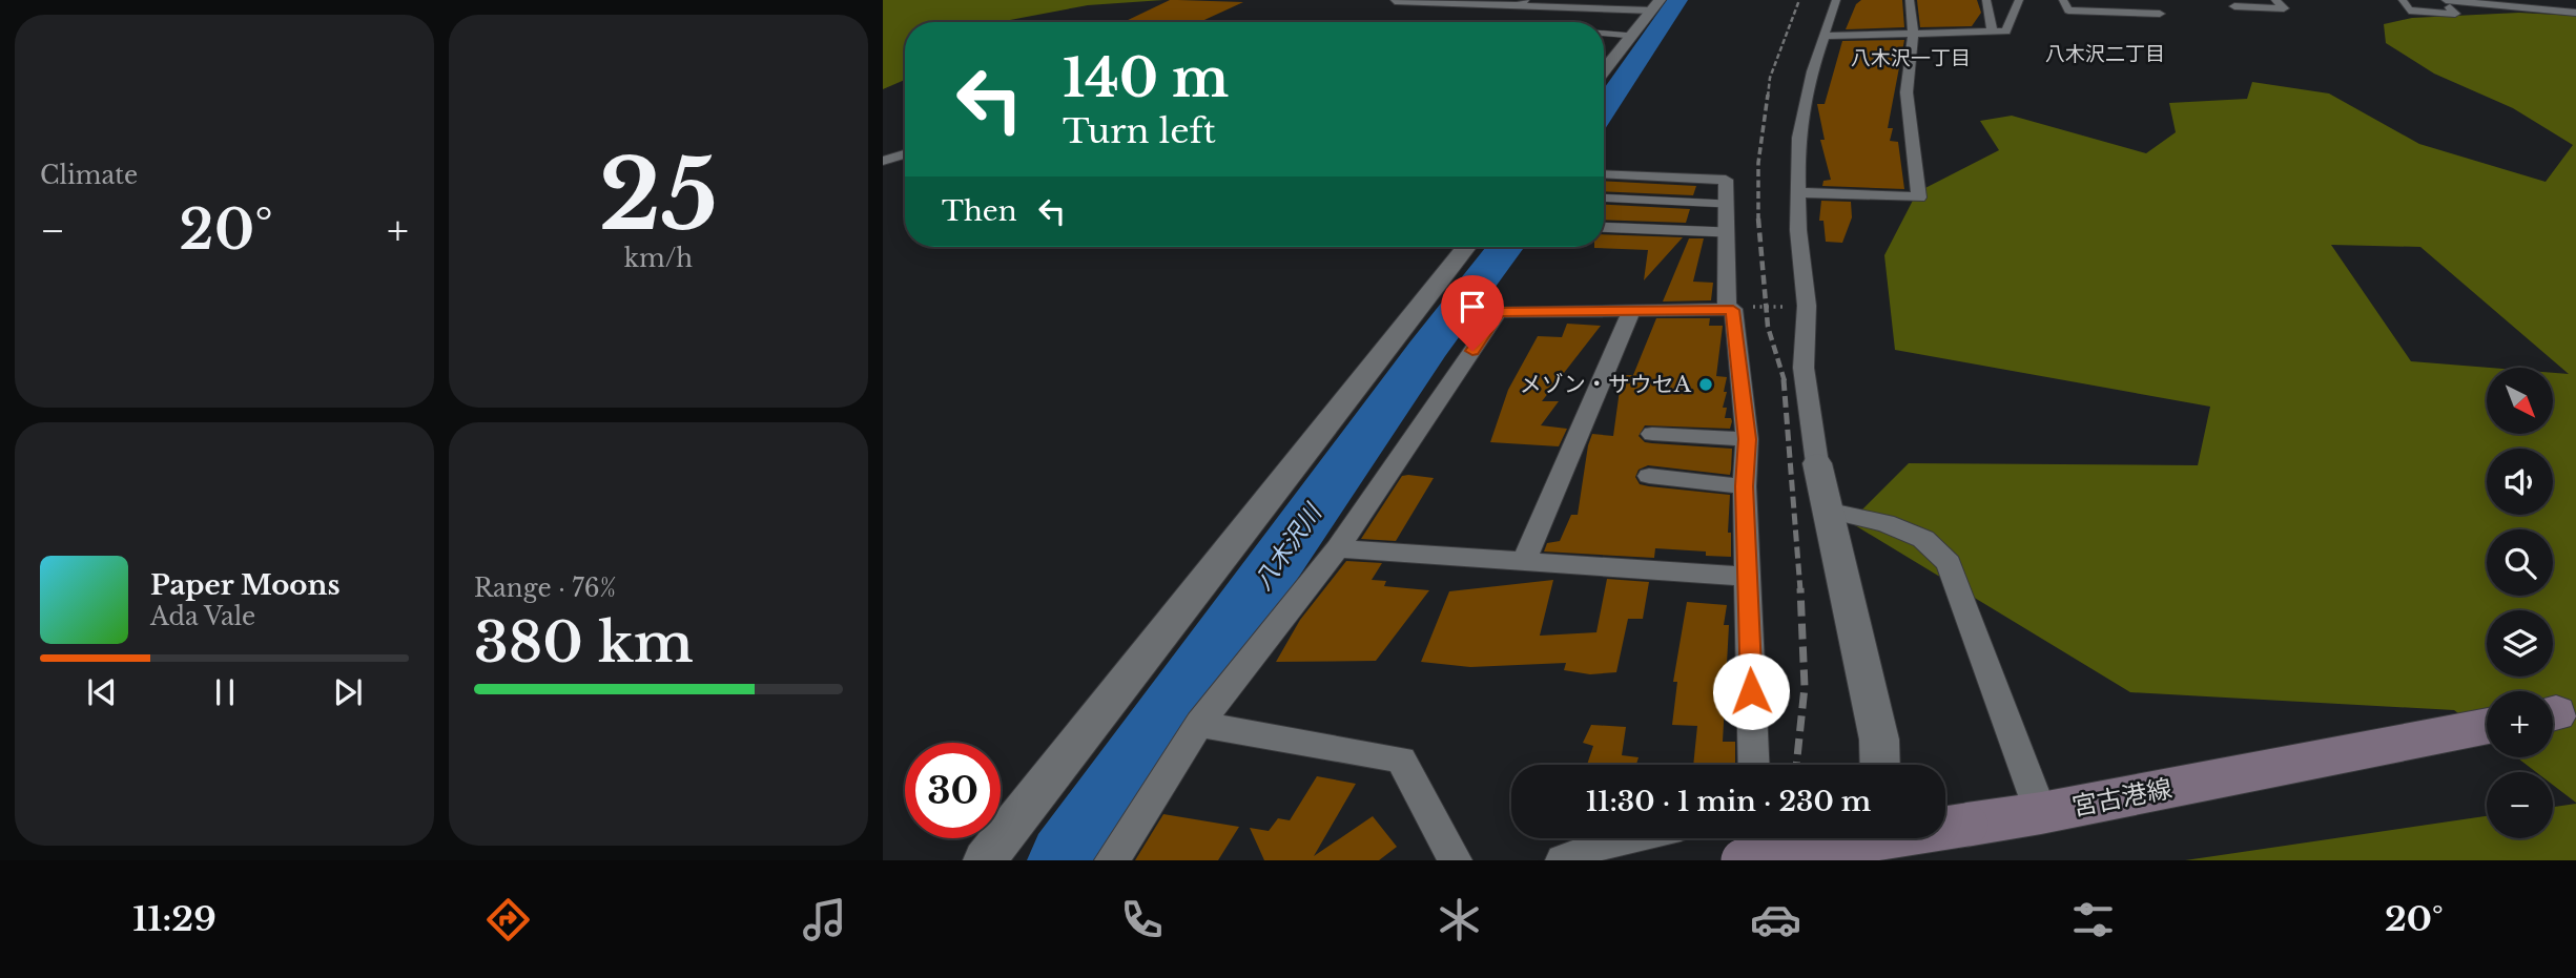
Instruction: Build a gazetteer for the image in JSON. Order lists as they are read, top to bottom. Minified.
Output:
{"streets":{"main road":["宮古港線"]},"districts":["八木沢二丁目","八木沢一丁目"],"water":["八木沢川"],"places":["メゾン・サウセA"],"north":"bottom right","page":{"tile":["Climate",["25","km/h"],["Range · 76%","380 km"]],"turn":["140 m","Turn left"],"then":"Then","heat":["−","20°","+"],"map_buttons":["+","−"],"song":["Paper Moons","Ada Vale"],"limit":"30","trip":"11:30 · 1 min · 230 m","tabs":["11:29","20°"]}}
